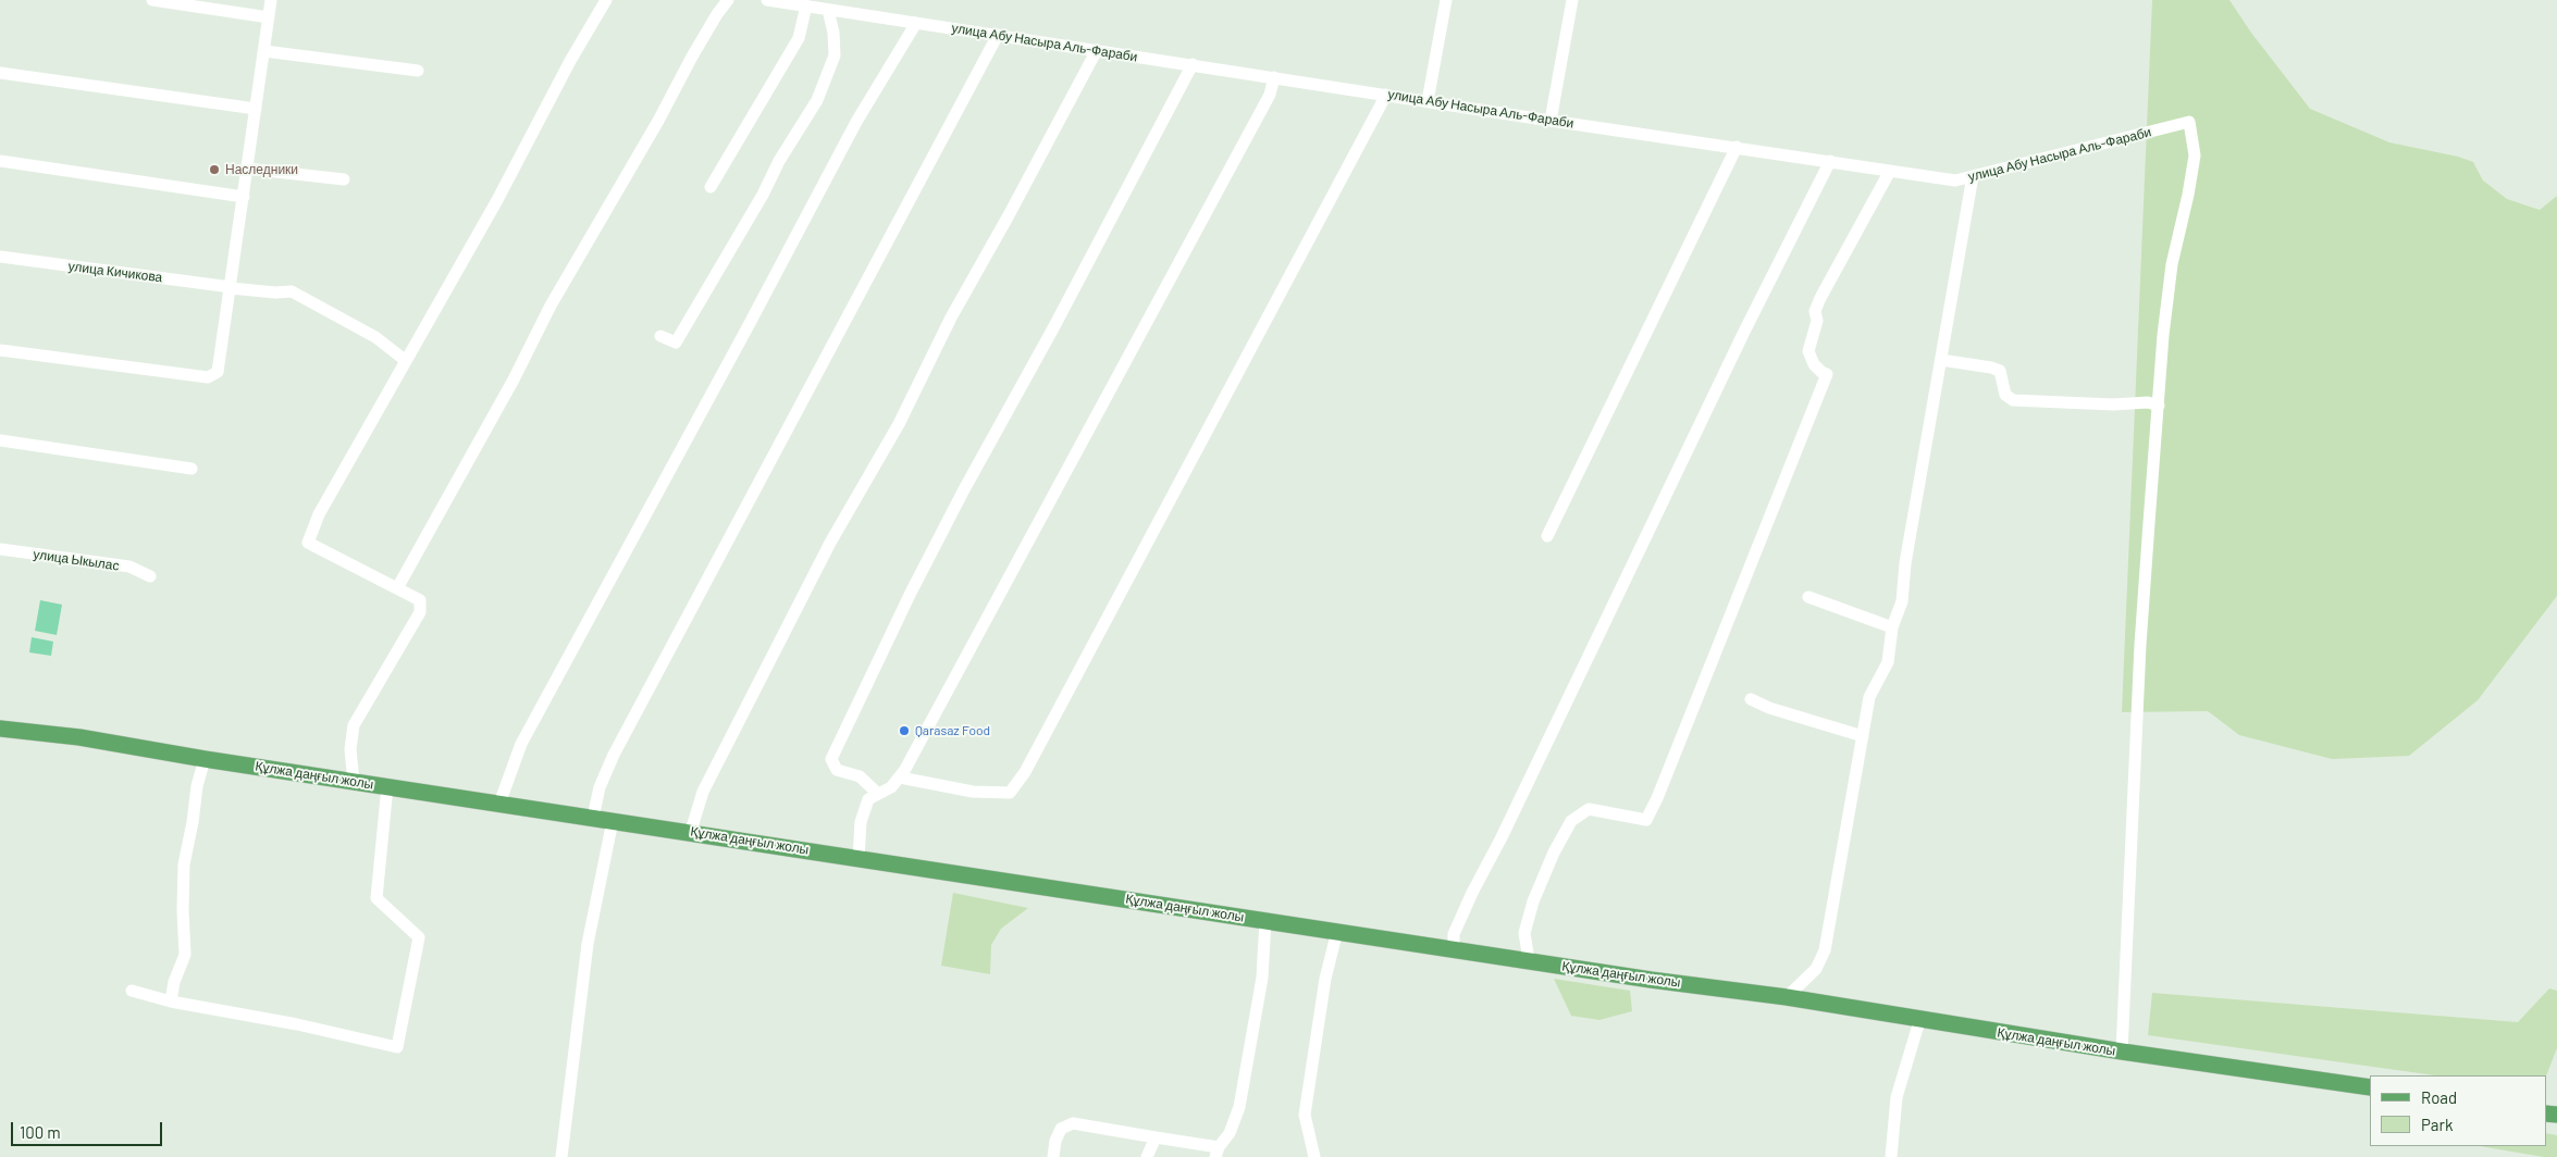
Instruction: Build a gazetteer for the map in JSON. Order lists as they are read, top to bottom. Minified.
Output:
{"streets":{"main road":["Құлжа даңғыл жолы"],"street":["улица Абу Насыра Аль-Фараби","улица Кичикова","улица Ыкылас"]},"places":["Наследники","Qarasaz Food"],"legend":["Road","Park"],"scale_bar":"100 m"}
